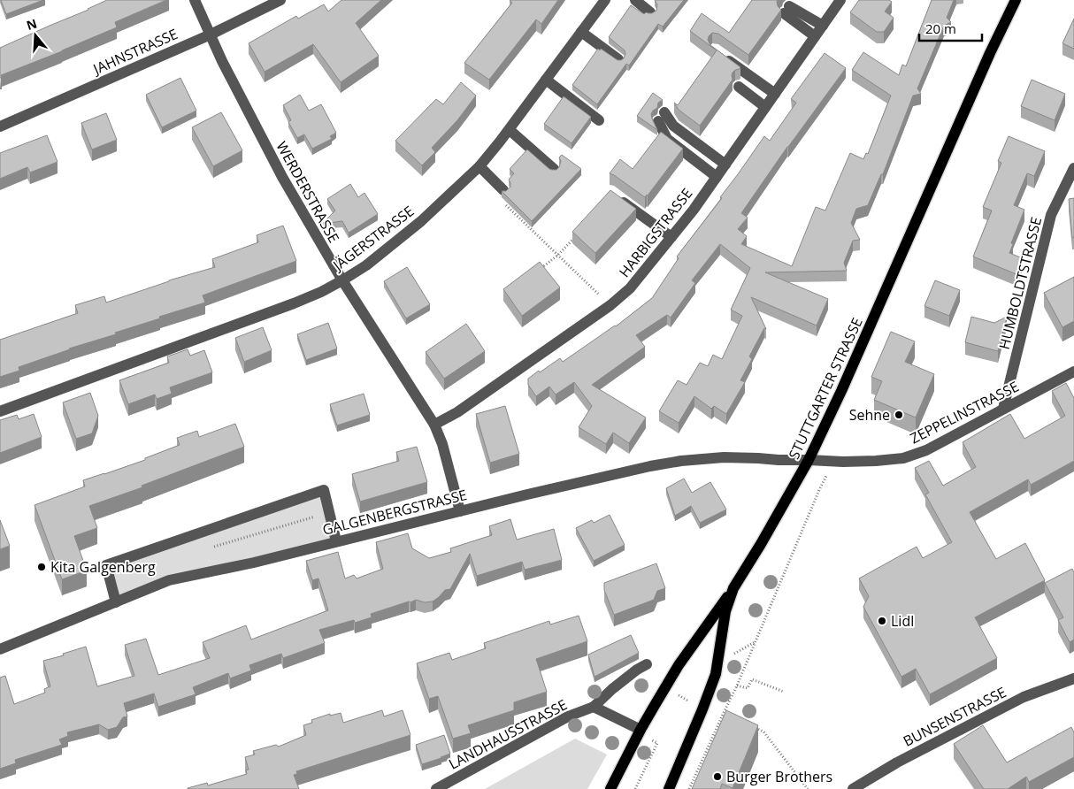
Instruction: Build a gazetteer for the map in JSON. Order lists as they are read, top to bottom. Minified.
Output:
{"streets":{"main road":["STUTTGARTER STRASSE"],"street":["JAHNSTRASSE","WERDERSTRASSE","HARBIGSTRASSE","JÄGERSTRASSE","HUMBOLDTSTRASSE","ZEPPELINSTRASSE","GALGENBERGSTRASSE","BUNSENSTRASSE","LANDHAUSSTRASSE"]},"crossings":[["JAHNSTRASSE","WERDERSTRASSE"],["WERDERSTRASSE","HARBIGSTRASSE"],["WERDERSTRASSE","JÄGERSTRASSE"],["WERDERSTRASSE","GALGENBERGSTRASSE"],["HUMBOLDTSTRASSE","ZEPPELINSTRASSE"],["STUTTGARTER STRASSE","ZEPPELINSTRASSE"],["STUTTGARTER STRASSE","GALGENBERGSTRASSE"],["ZEPPELINSTRASSE","GALGENBERGSTRASSE"]],"places":["Sehne","Kita Galgenberg","Lidl","Burger Brothers"],"scale_bar":"20 m","north":"top"}
